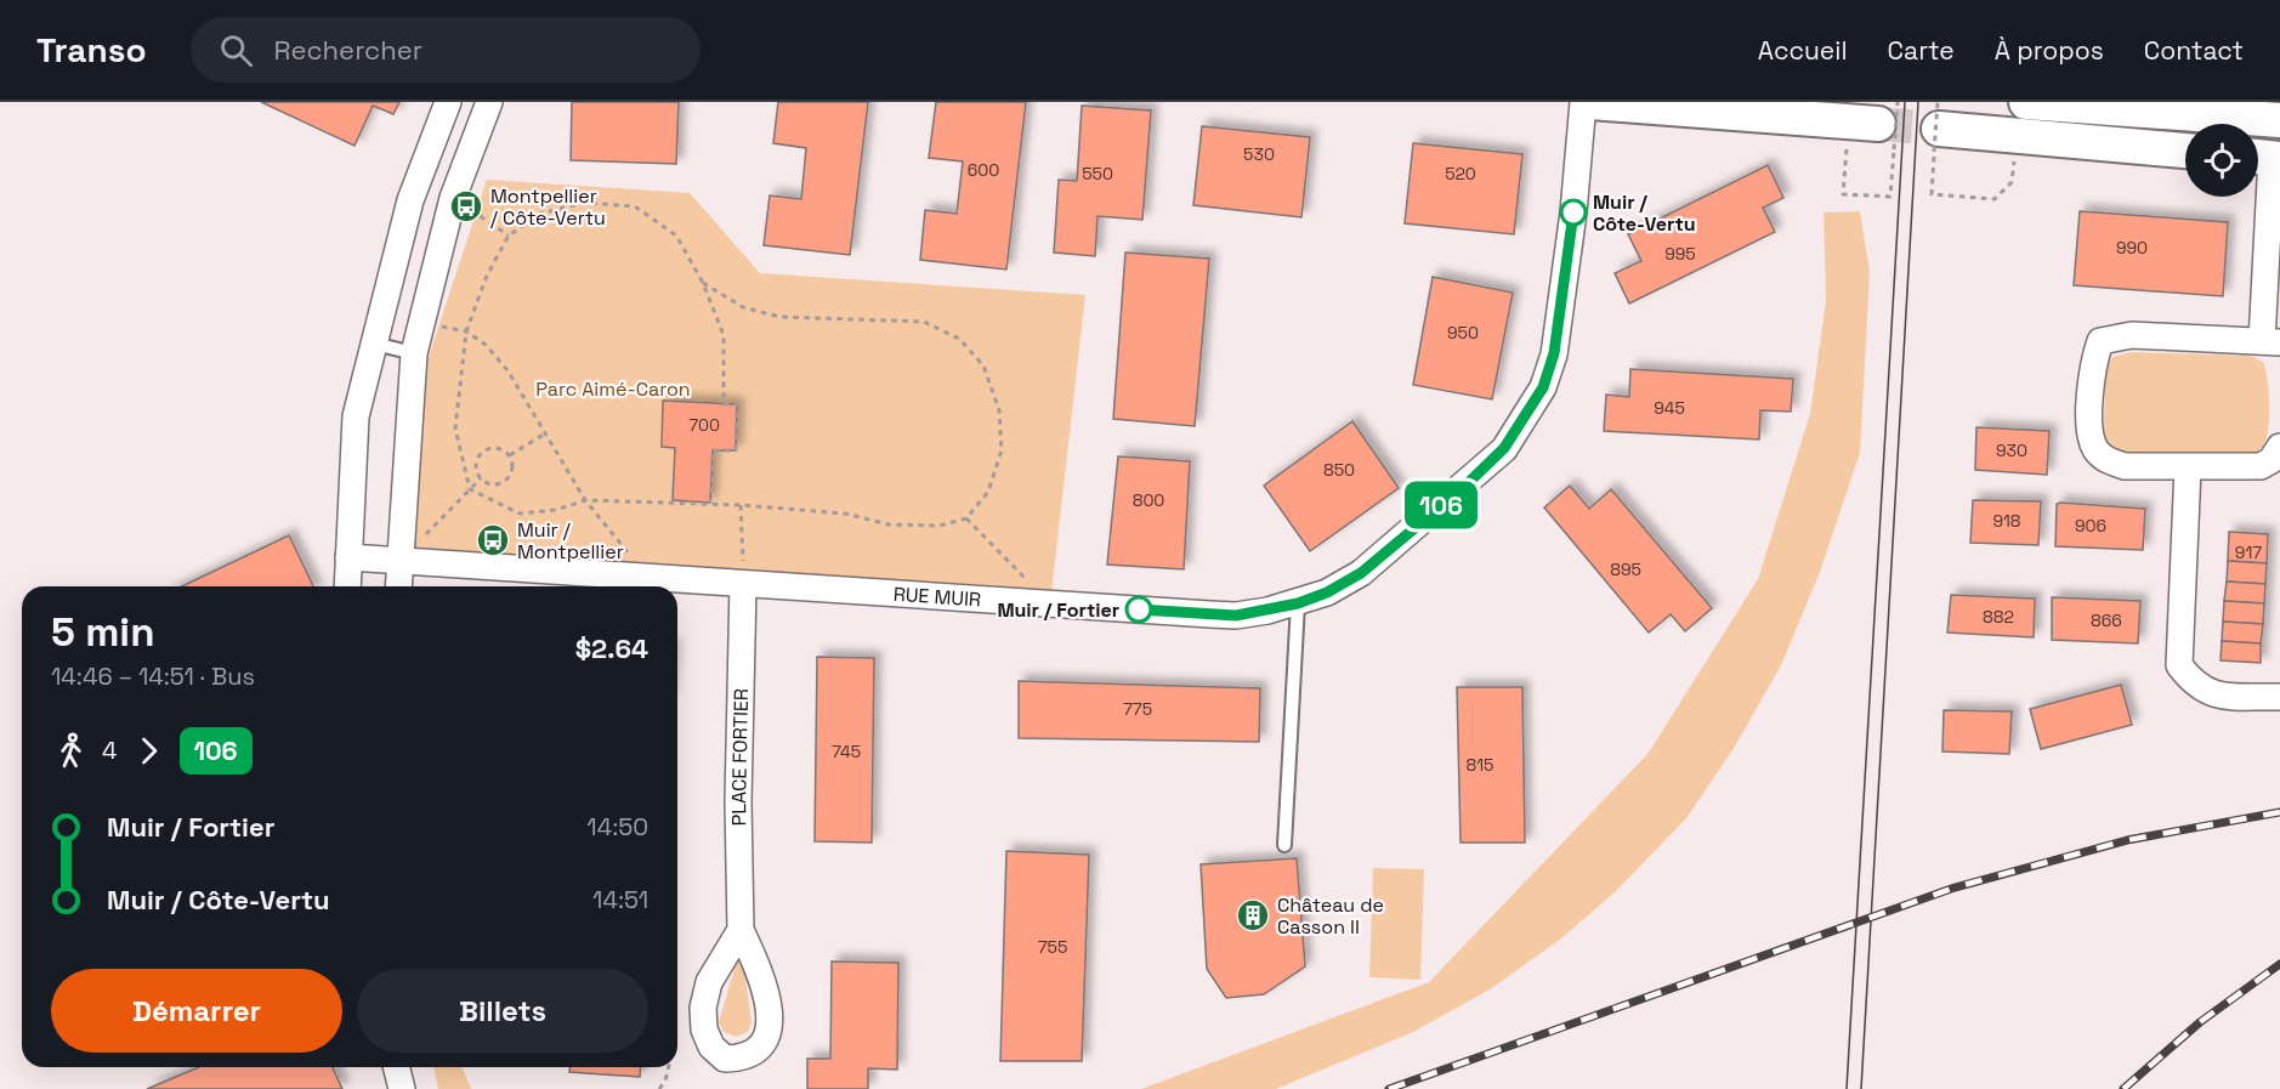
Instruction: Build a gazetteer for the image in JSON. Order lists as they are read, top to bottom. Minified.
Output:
{"streets":{"street":["RUE MUIR","PLACE FORTIER"]},"crossings":[["RUE MUIR","PLACE FORTIER"]],"parks":["Parc Aimé-Caron"],"places":{"bus stop":["Montpellier / Côte-Vertu","Muir / Montpellier"],"other":["Muir / Côte-Vertu","Muir / Fortier"],"building":["Château de Casson II"]},"lines":["bus line 106"],"house_numbers":["530","600","550","520","990","995","950","945","700","930","850","800","918","906","917","895","882","866","775","745","815","755"],"page":{"header":"Transo","search":"Rechercher","nav":["Accueil","Carte","À propos","Contact"],"on_map":"106","heading":["5 min","14:46 – 14:51 · Bus","$2.64"],"legs":["4","106"],"list":[{"name":"Muir / Fortier","value":"14:50"},{"name":"Muir / Côte-Vertu","value":"14:51"}],"buttons":["Démarrer","Billets"]}}
